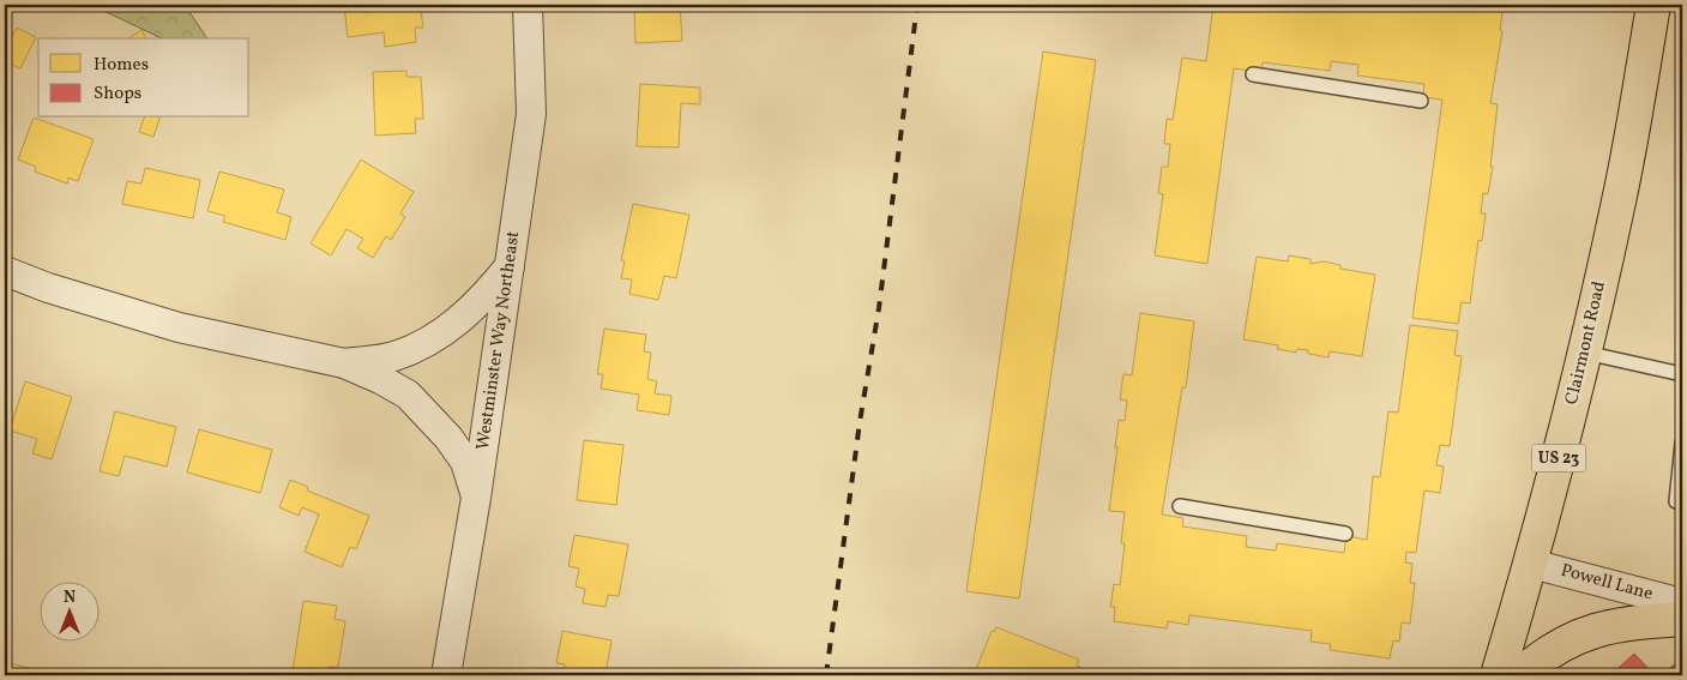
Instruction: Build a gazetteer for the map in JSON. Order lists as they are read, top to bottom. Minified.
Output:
{"streets":{"main road":["Clairmont Road","US 23"],"street":["Westminster Way Northeast","Powell Lane"]},"crossings":[["Clairmont Road","Powell Lane"]],"legend":["Homes","Shops"],"north":"top"}
